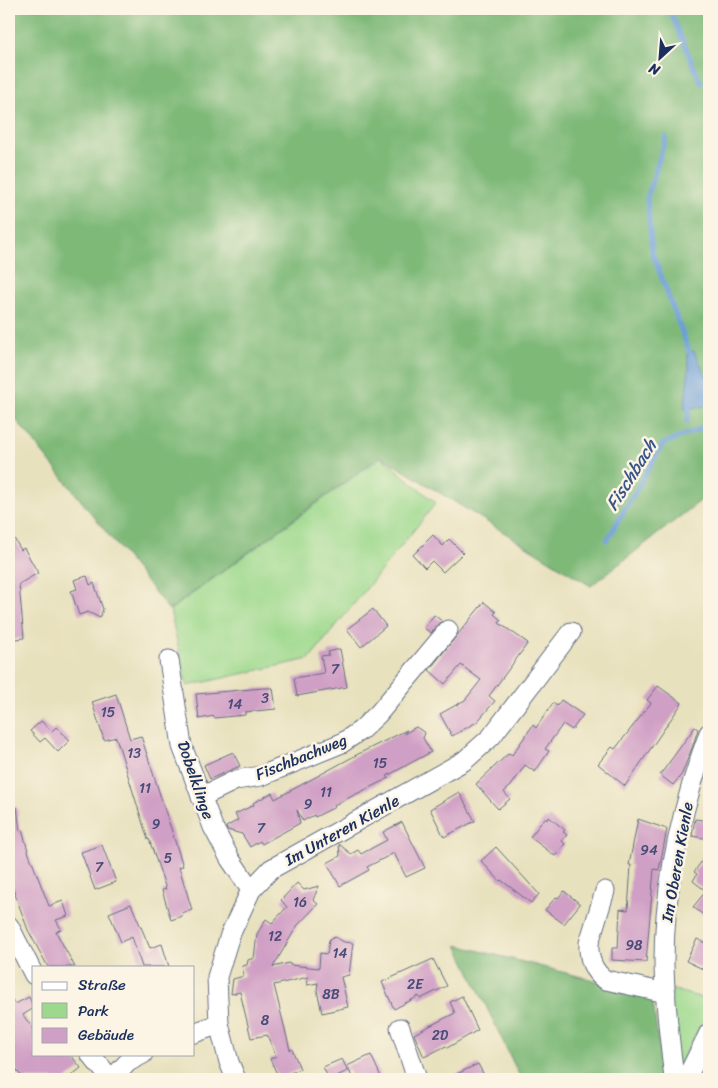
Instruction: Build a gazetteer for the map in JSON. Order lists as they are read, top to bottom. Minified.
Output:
{"streets":{"street":["Fischbachweg","Dobelklinge","Im Unteren Kienle","Im Oberen Kienle"]},"crossings":[["Fischbachweg","Dobelklinge"],["Dobelklinge","Im Unteren Kienle"]],"water":["Fischbach"],"house_numbers":["7","3","14","15","13","15","11","11","9","9","7","94","5","7","16","12","98","14","2E","8B","8","2D"],"legend":["Straße","Park","Gebäude"],"north":"bottom left"}
